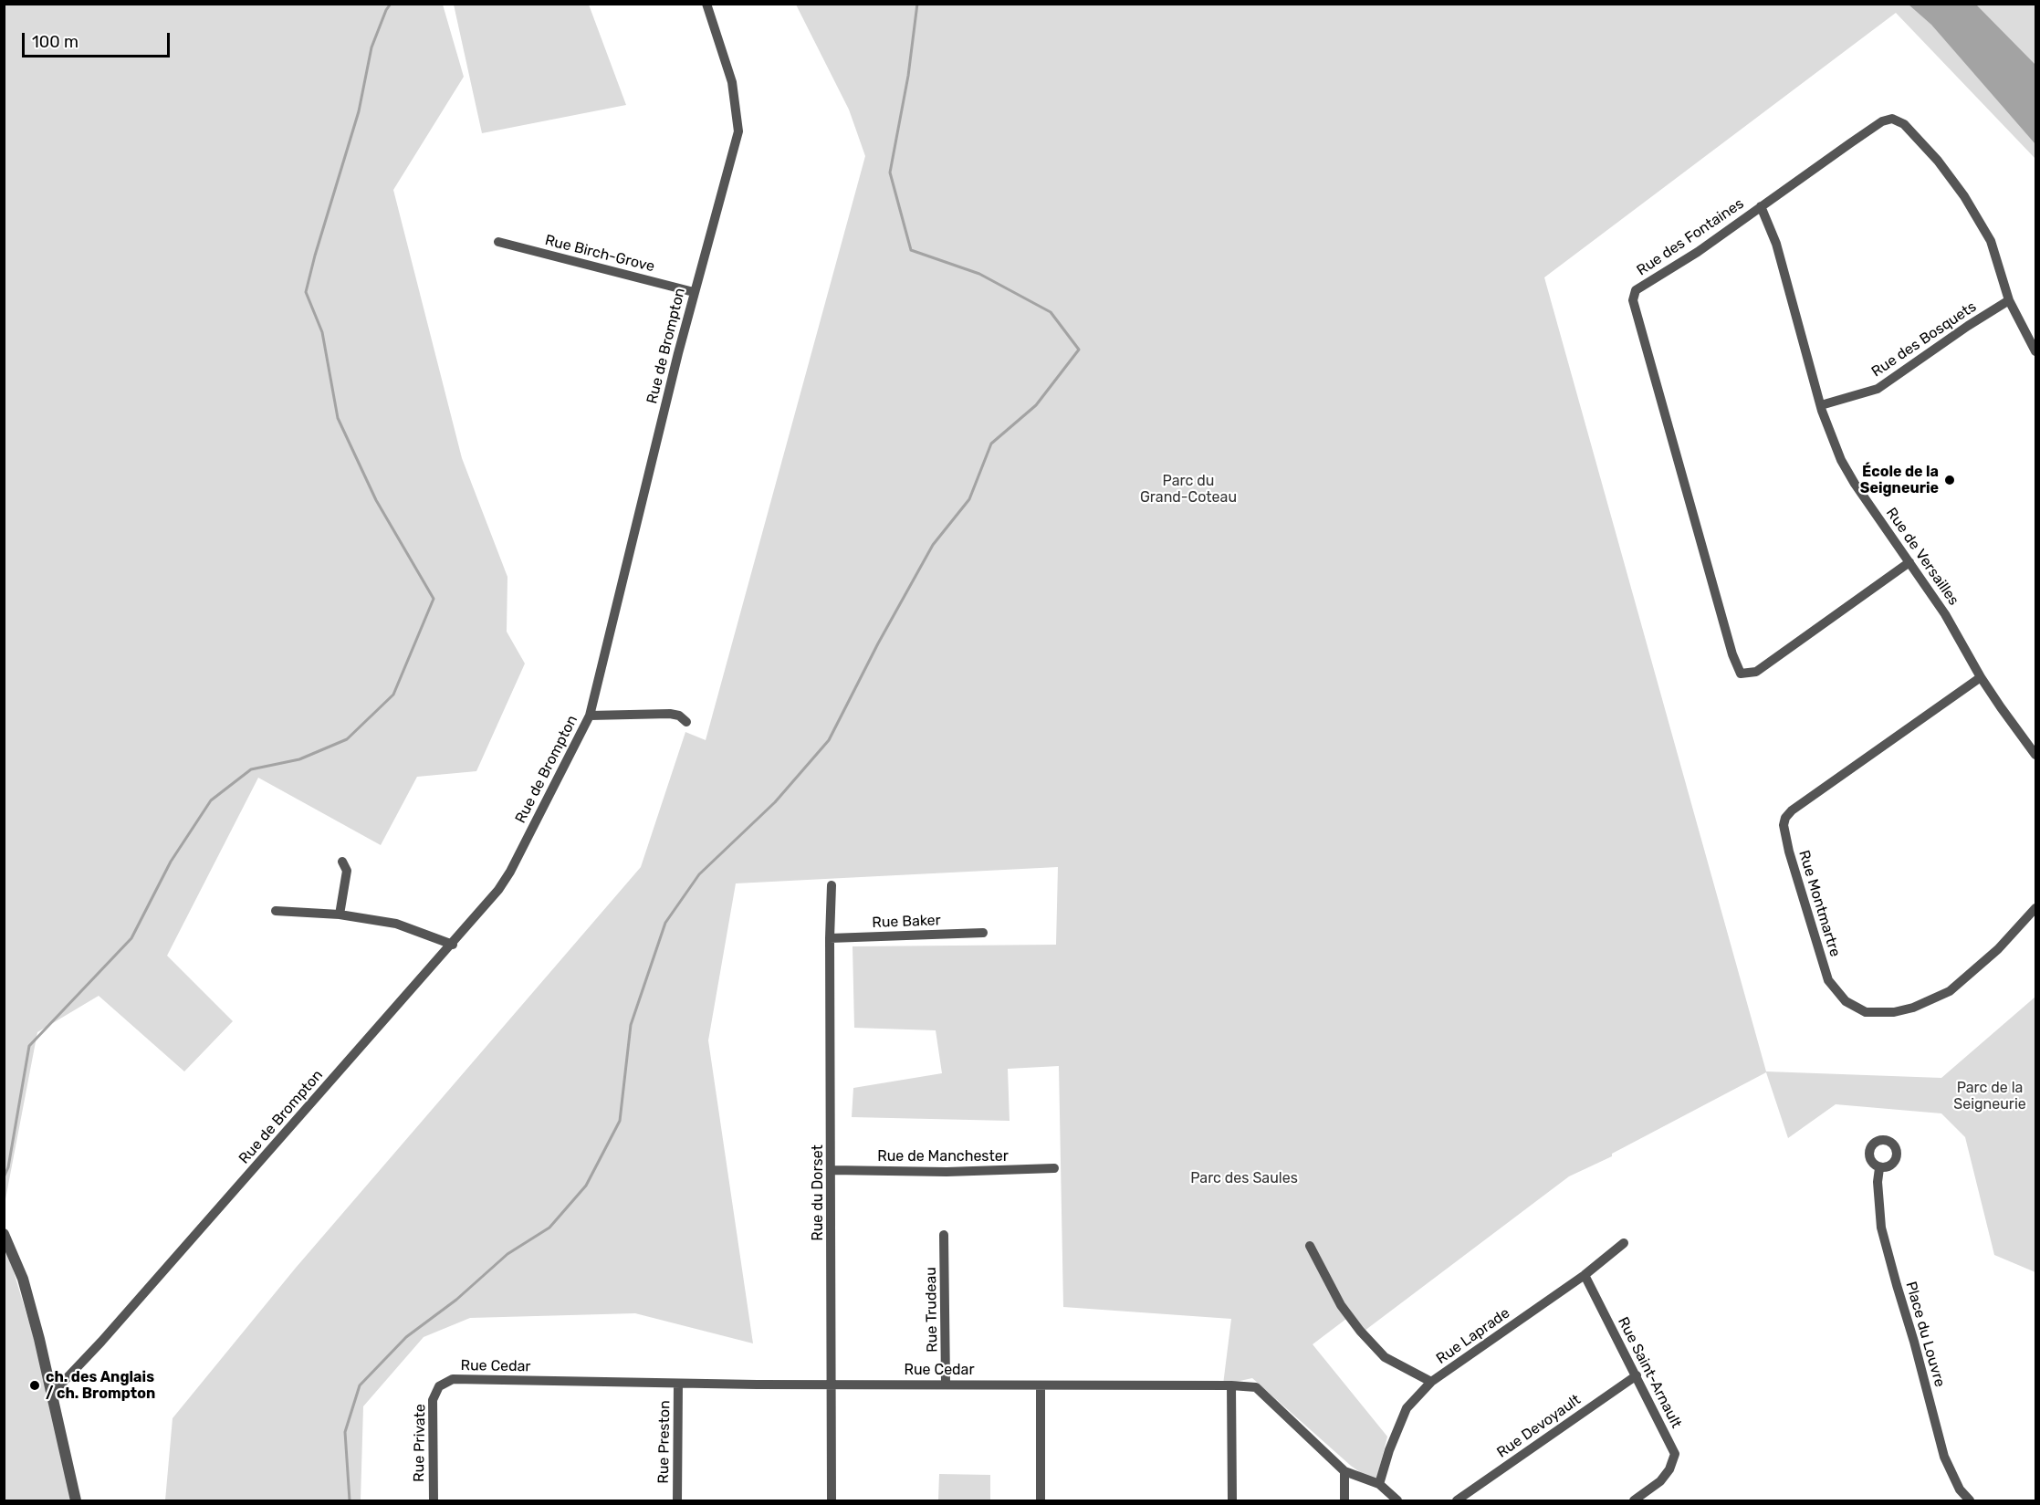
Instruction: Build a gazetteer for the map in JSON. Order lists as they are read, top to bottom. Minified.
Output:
{"streets":{"street":["Rue des Fontaines","Rue Birch-Grove","Rue des Bosquets","Rue de Brompton","Rue de Versailles","Rue Montmartre","Rue Baker","Rue de Manchester","Rue du Dorset","Rue Trudeau","Place du Louvre","Rue Laprade","Rue Cedar","Rue Saint-Arnault","Rue Devoyault","Rue Preston","Rue Private"]},"crossings":[["Rue des Fontaines","Rue des Bosquets"],["Rue des Fontaines","Rue de Versailles"],["Rue Birch-Grove","Rue de Brompton"],["Rue des Bosquets","Rue de Versailles"],["Rue de Versailles","Rue Montmartre"],["Rue Baker","Rue du Dorset"],["Rue de Manchester","Rue du Dorset"],["Rue du Dorset","Rue Cedar"],["Rue Trudeau","Rue Cedar"],["Rue Laprade","Rue Cedar"],["Rue Laprade","Rue Saint-Arnault"],["Rue Cedar","Rue Preston"],["Rue Cedar","Rue Private"],["Rue Saint-Arnault","Rue Devoyault"]],"parks":["Parc du Grand-Coteau","Parc de la Seigneurie","Parc des Saules"],"places":["École de la Seigneurie","ch. des Anglais / ch. Brompton"],"scale_bar":"100 m"}
